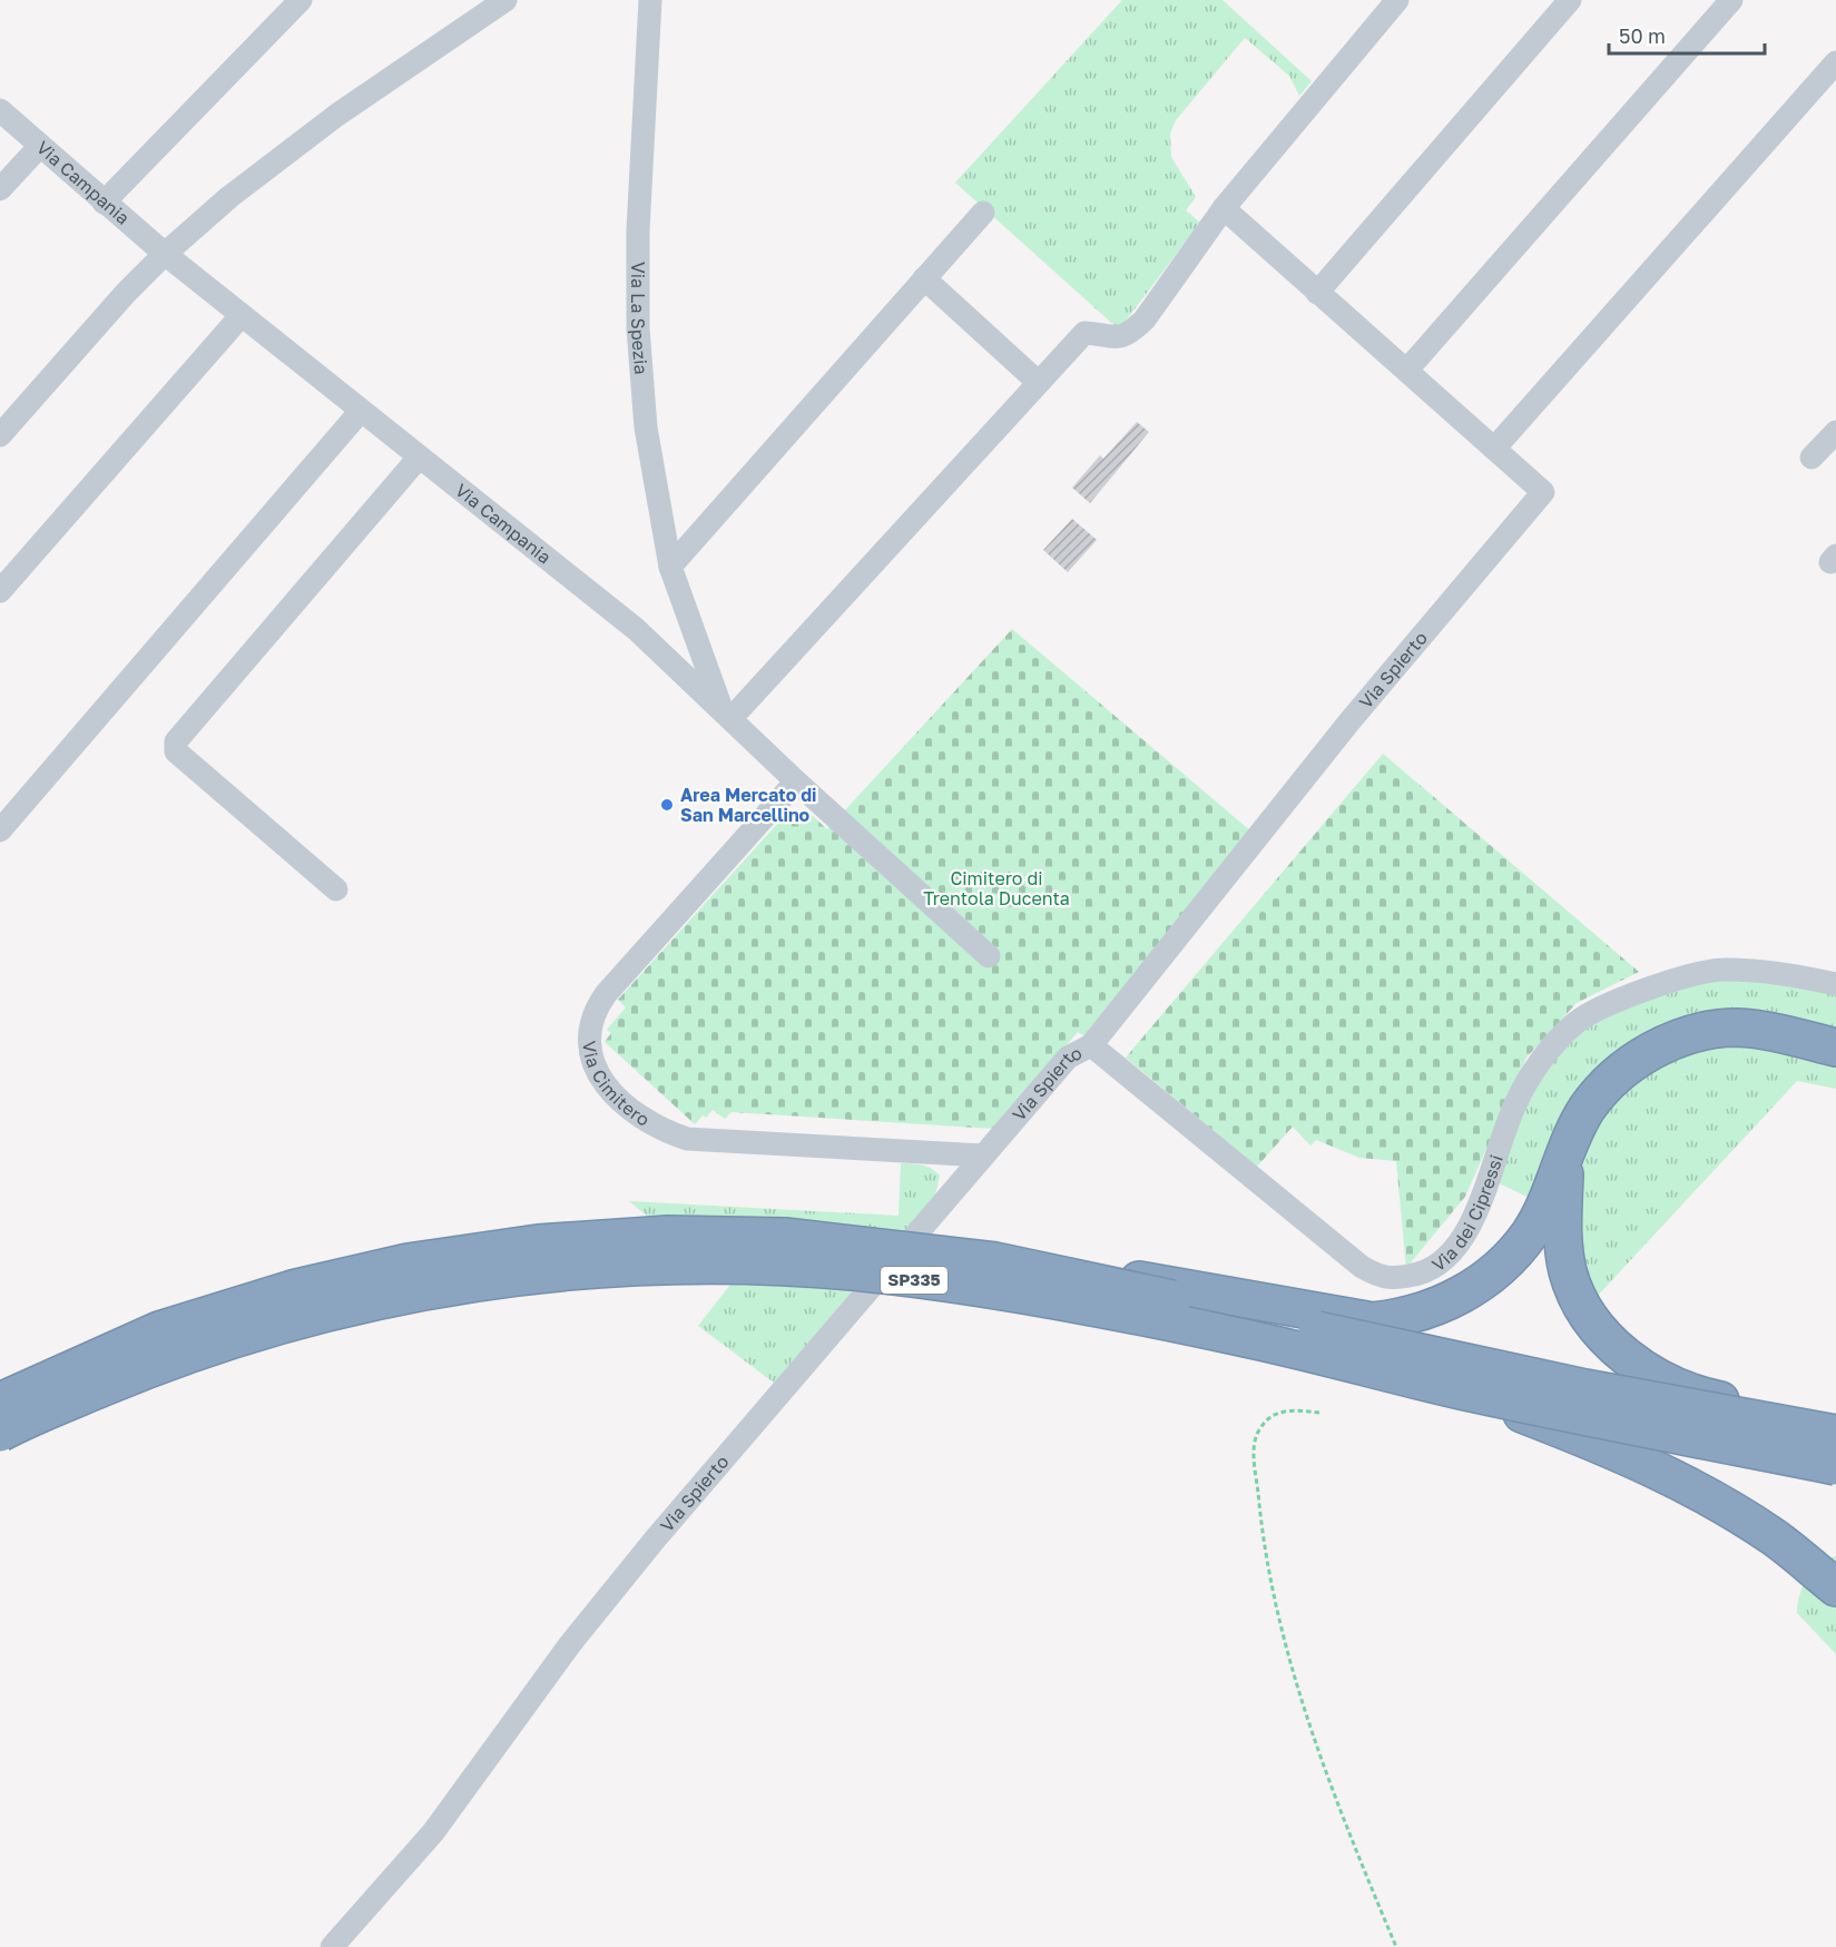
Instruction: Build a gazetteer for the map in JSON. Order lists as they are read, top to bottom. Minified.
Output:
{"streets":{"highway":["SP335"],"street":["Via Campania","Via La Spezia","Via Spierto","Via Cimitero","Via dei Cipressi"]},"crossings":[["Via Campania","Via La Spezia"],["Via Campania","Via Cimitero"],["Via Spierto","Via Cimitero"],["Via Spierto","Via dei Cipressi"]],"parks":["Cimitero di Trentola Ducenta"],"places":["Area Mercato di San Marcellino"],"scale_bar":"50 m"}
